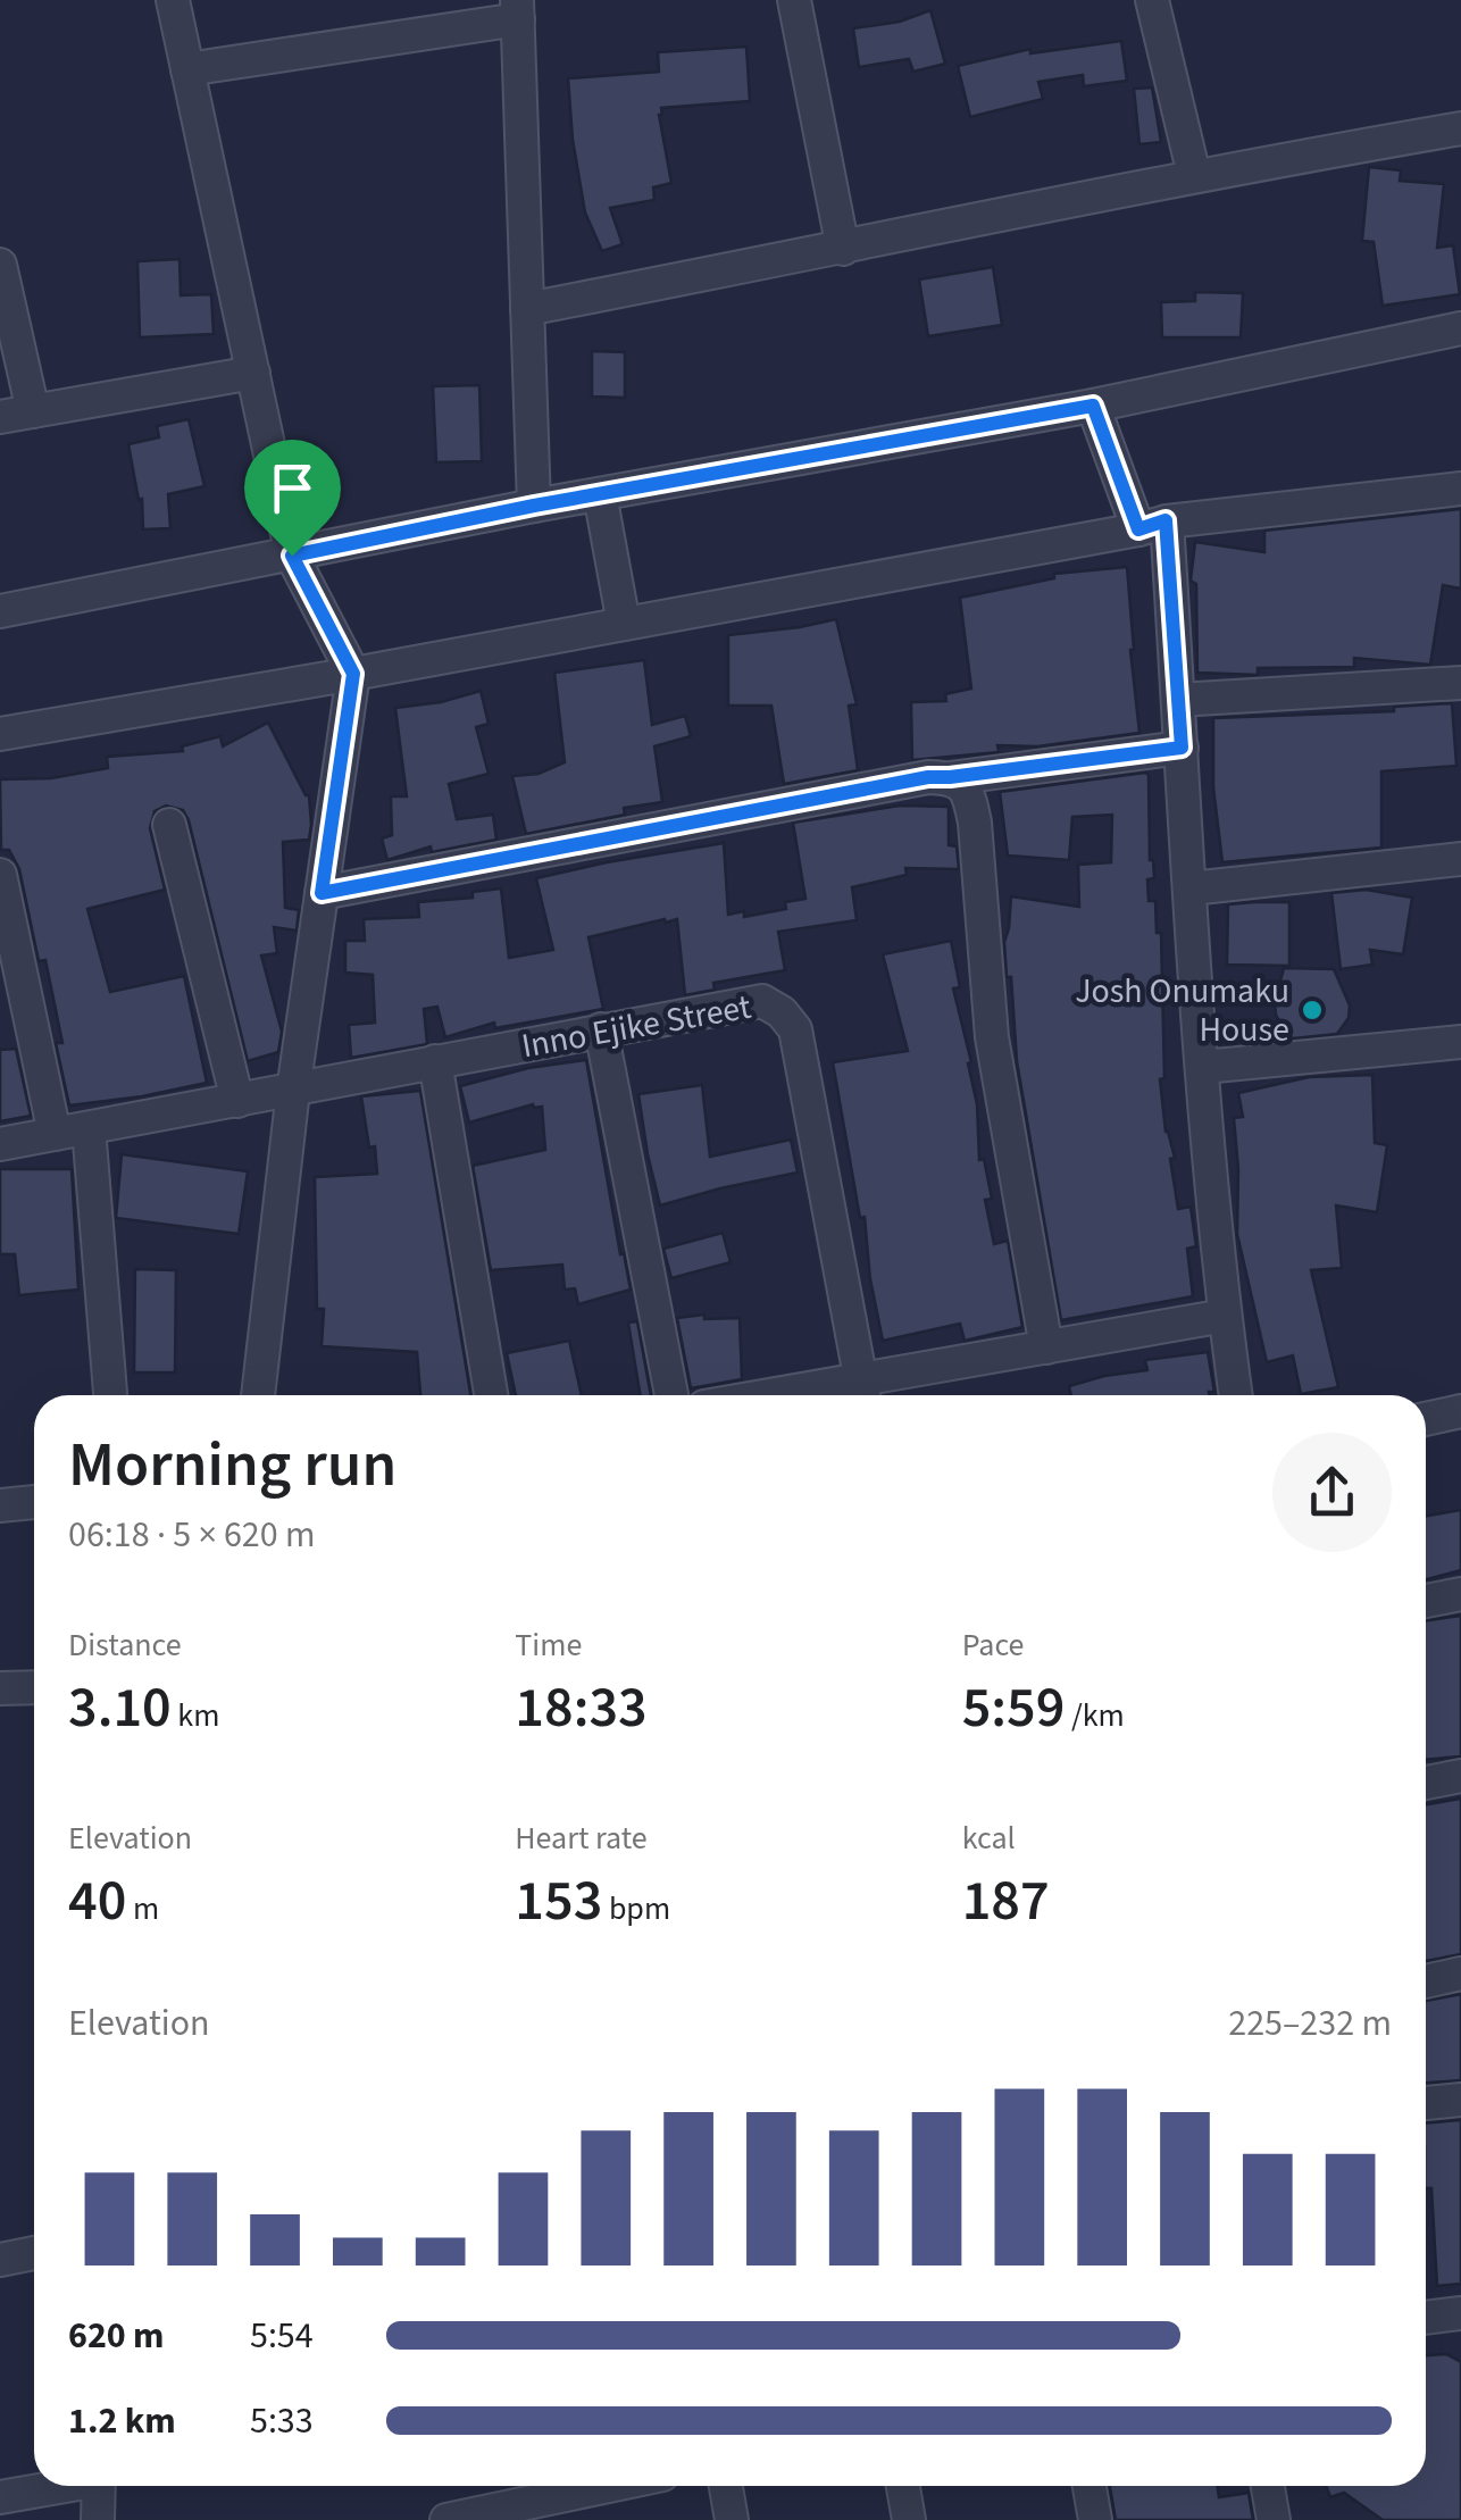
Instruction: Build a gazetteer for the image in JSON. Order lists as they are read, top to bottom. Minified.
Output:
{"streets":{"street":["Inno Ejike Street"]},"places":["Josh Onumaku House"],"page":{"heading":["Morning run","06:18 · 5 × 620 m"],"stats":[["Distance","3.10 km"],["Time","18:33"],["Pace","5:59 /km"],["Elevation","40 m"],["Heart rate","153 bpm"],["kcal","187"]],"chart":["Elevation","225–232 m"],"list":[{"name":"620 m","note":"5:54"},{"name":"1.2 km","note":"5:33"}]}}
